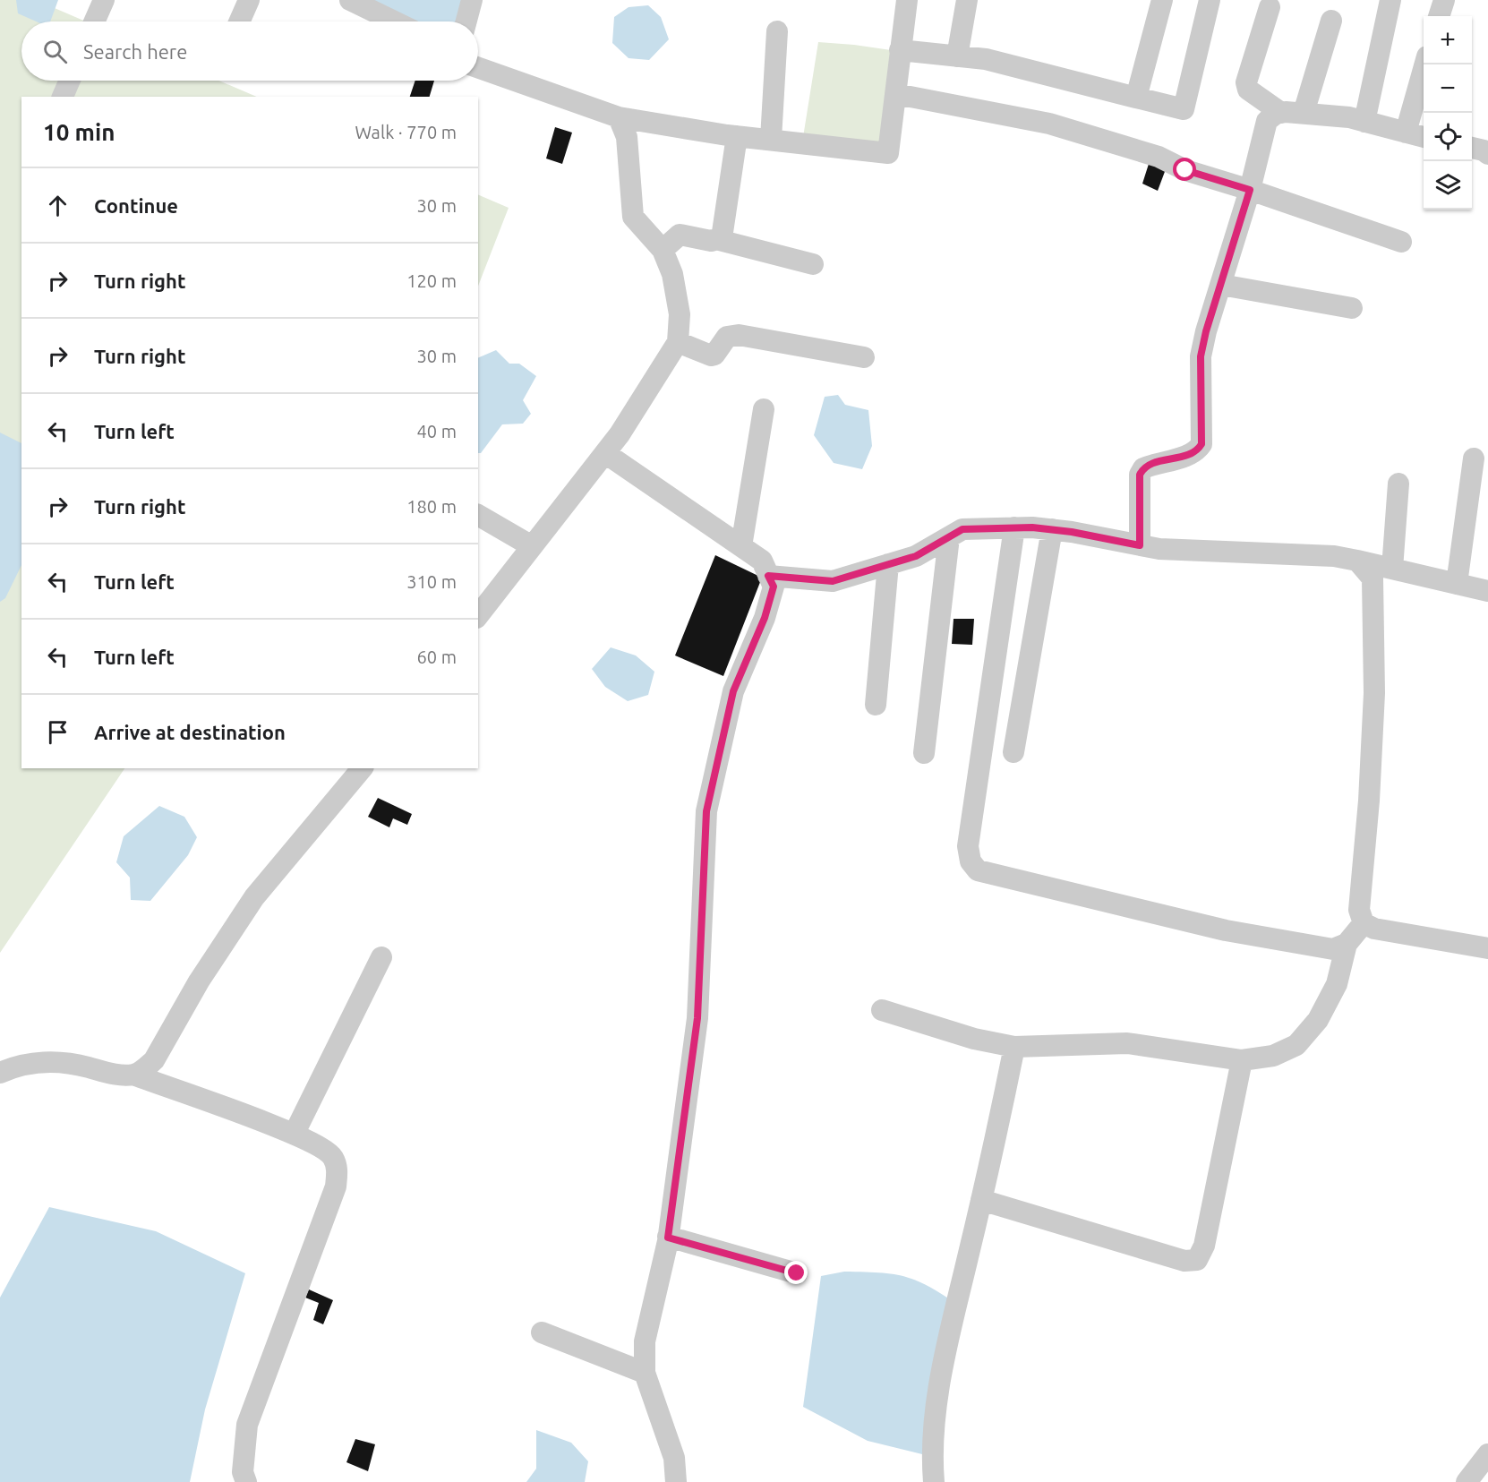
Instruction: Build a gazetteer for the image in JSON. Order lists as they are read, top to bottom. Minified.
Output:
{"page":{"map_buttons":["+","−"],"search":"Search here","heading":["10 min","Walk · 770 m"],"list":[["Continue","30 m"],["Turn right","120 m"],["Turn right","30 m"],["Turn left","40 m"],["Turn right","180 m"],["Turn left","310 m"],["Turn left","60 m"],"Arrive at destination"]}}
